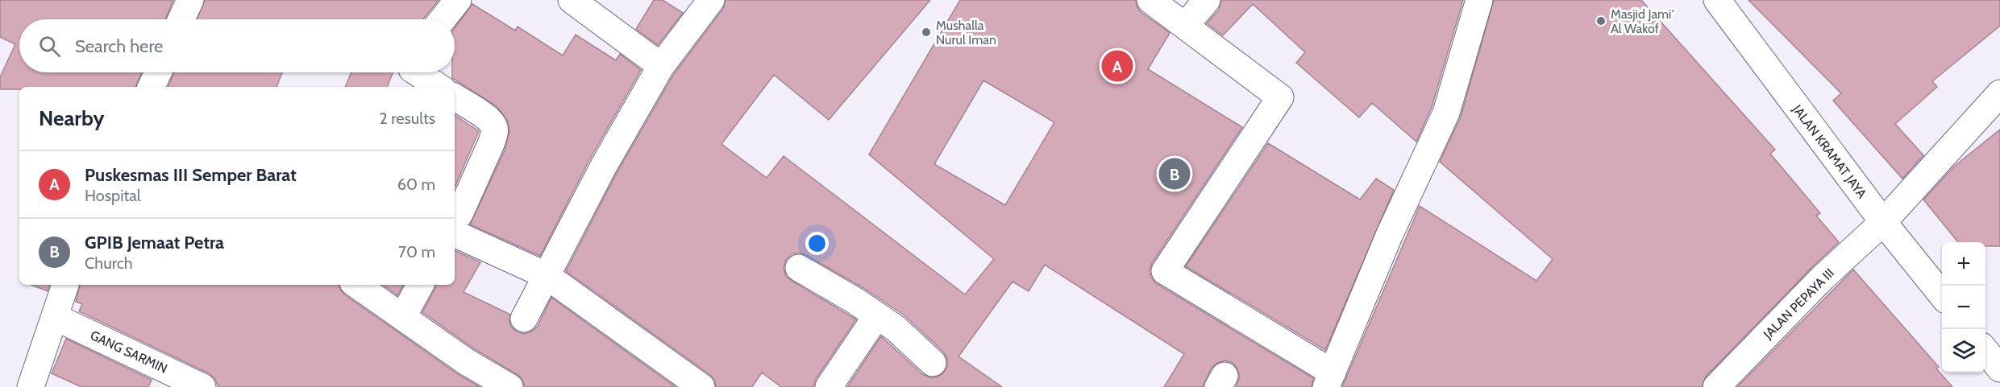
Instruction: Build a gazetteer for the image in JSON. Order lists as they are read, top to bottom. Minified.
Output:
{"streets":{"street":["JALAN KRAMAT JAYA","JALAN PEPAYA III","GANG SARMIN"]},"crossings":[["JALAN KRAMAT JAYA","JALAN PEPAYA III"]],"places":["Masjid Jami' Al Wakof","Mushalla Nurul Iman"],"page":{"search":"Search here","pins":["A","B"],"heading":["Nearby","2 results"],"list":[{"mark":"A","name":"Puskesmas III Semper Barat","note":"Hospital","value":"60 m"},{"mark":"B","name":"GPIB Jemaat Petra","note":"Church","value":"70 m"}],"map_buttons":["+","−"]}}
